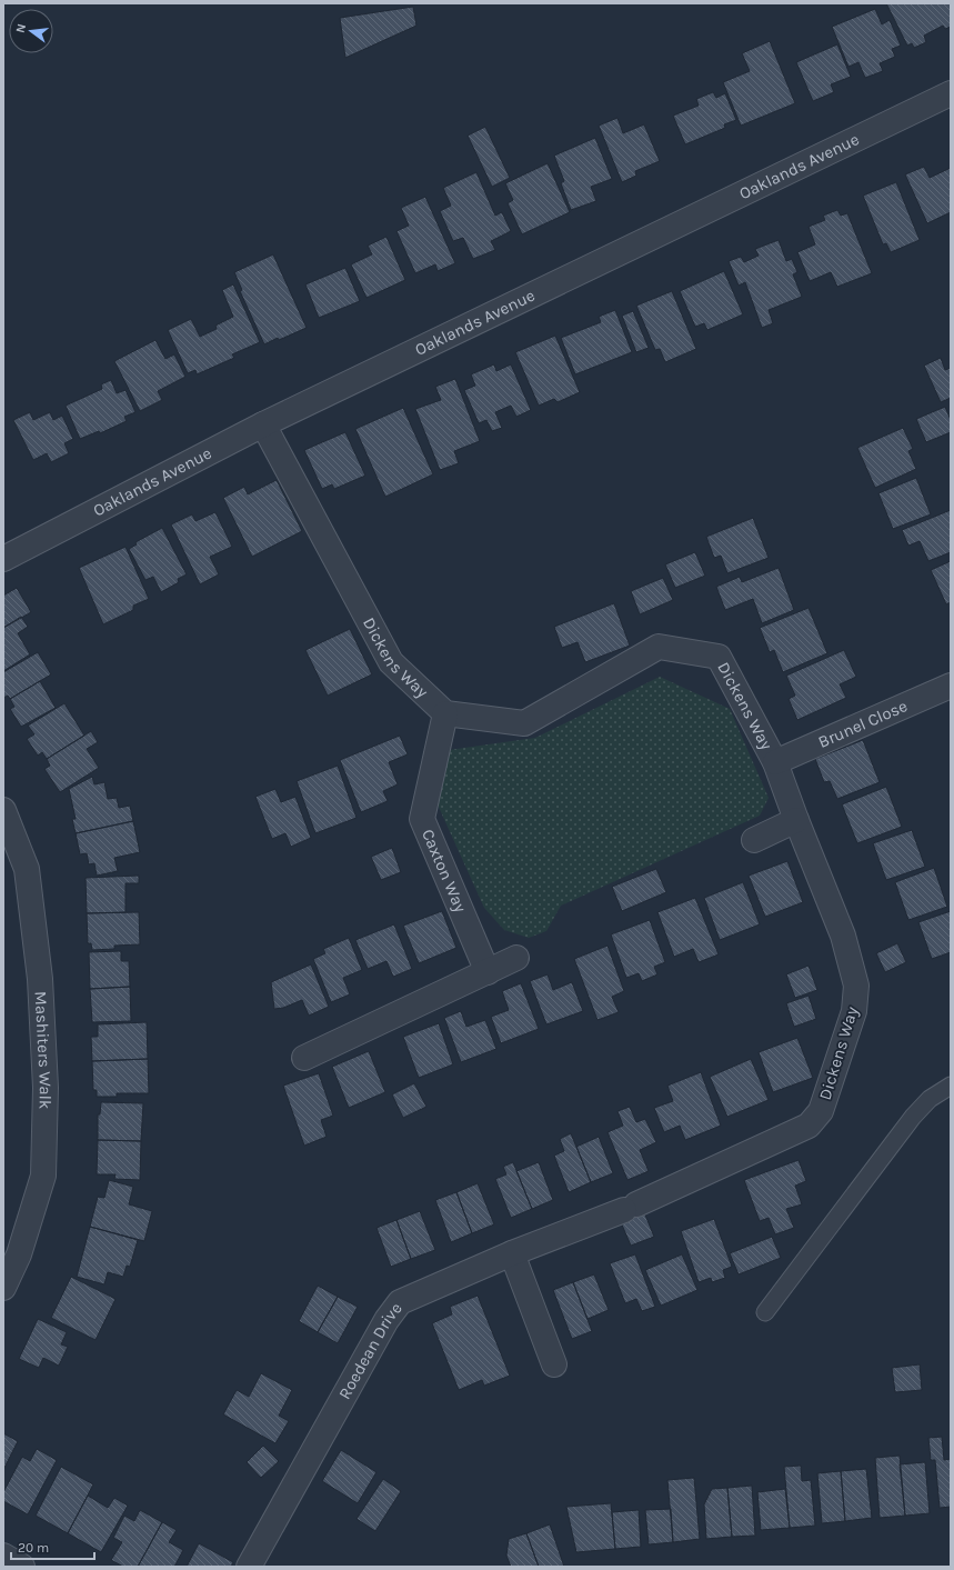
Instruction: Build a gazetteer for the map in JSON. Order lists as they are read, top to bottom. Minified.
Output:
{"streets":{"street":["Oaklands Avenue","Dickens Way","Brunel Close","Caxton Way","Mashiters Walk","Roedean Drive"]},"crossings":[["Oaklands Avenue","Dickens Way"],["Dickens Way","Brunel Close"],["Dickens Way","Caxton Way"],["Dickens Way","Roedean Drive"]],"scale_bar":"20 m","north":"left"}
